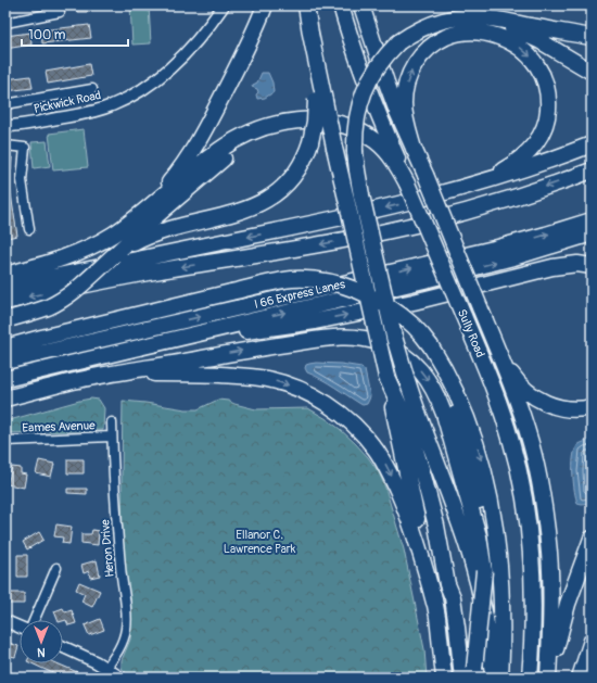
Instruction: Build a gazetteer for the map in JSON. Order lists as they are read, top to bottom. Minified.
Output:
{"streets":{"highway":["I 66 Express Lanes","Sully Road"],"street":["Pickwick Road","Eames Avenue","Heron Drive"]},"crossings":[["Eames Avenue","Heron Drive"]],"parks":["Ellanor C. Lawrence Park"],"scale_bar":"100 m","north":"bottom"}
